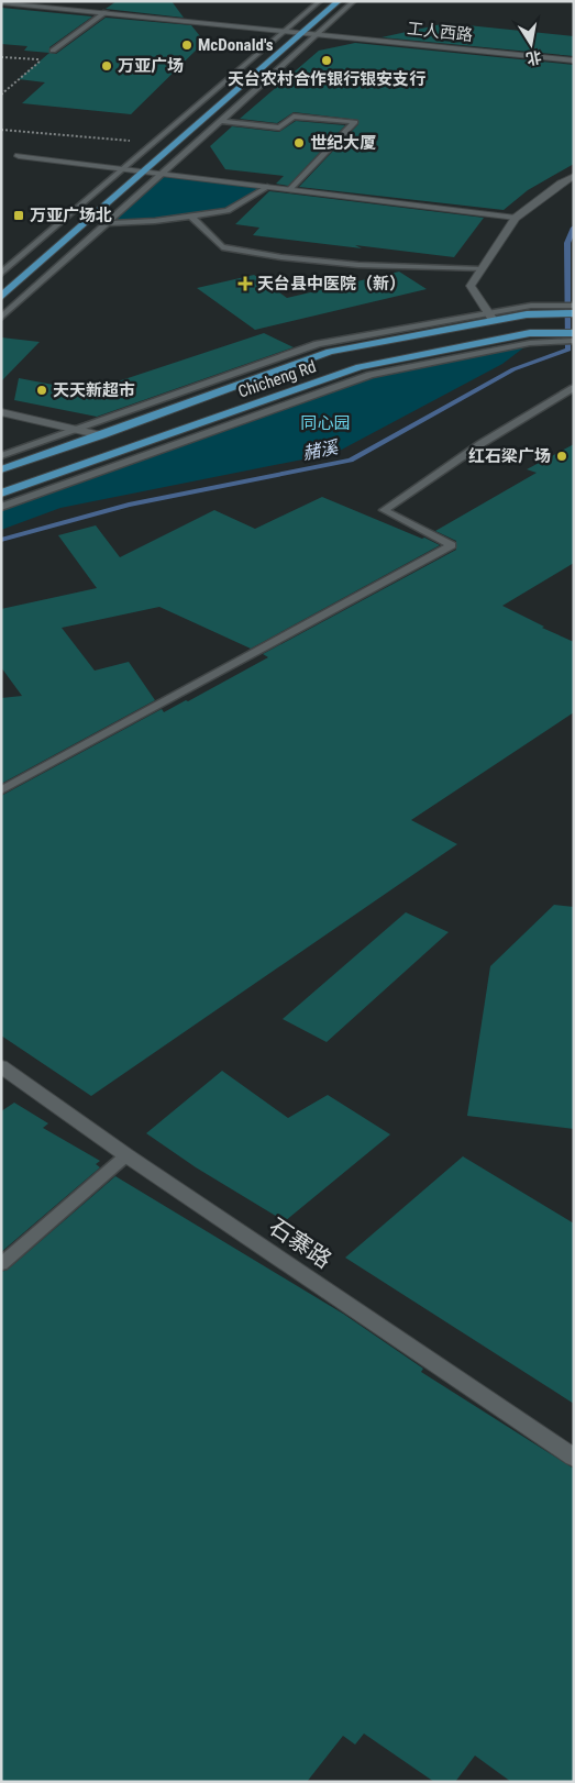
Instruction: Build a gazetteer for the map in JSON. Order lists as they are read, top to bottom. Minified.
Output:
{"streets":{"main road":["工人西路","Chicheng Rd","石寨路"]},"water":["赭溪"],"parks":["同心园"],"places":{"other":["McDonald's","天台农村合作银行银安支行","万亚广场","世纪大厦","天天新超市","红石梁广场"],"transit":["万亚广场北"],"health":["天台县中医院（新）"]},"north":"bottom"}
